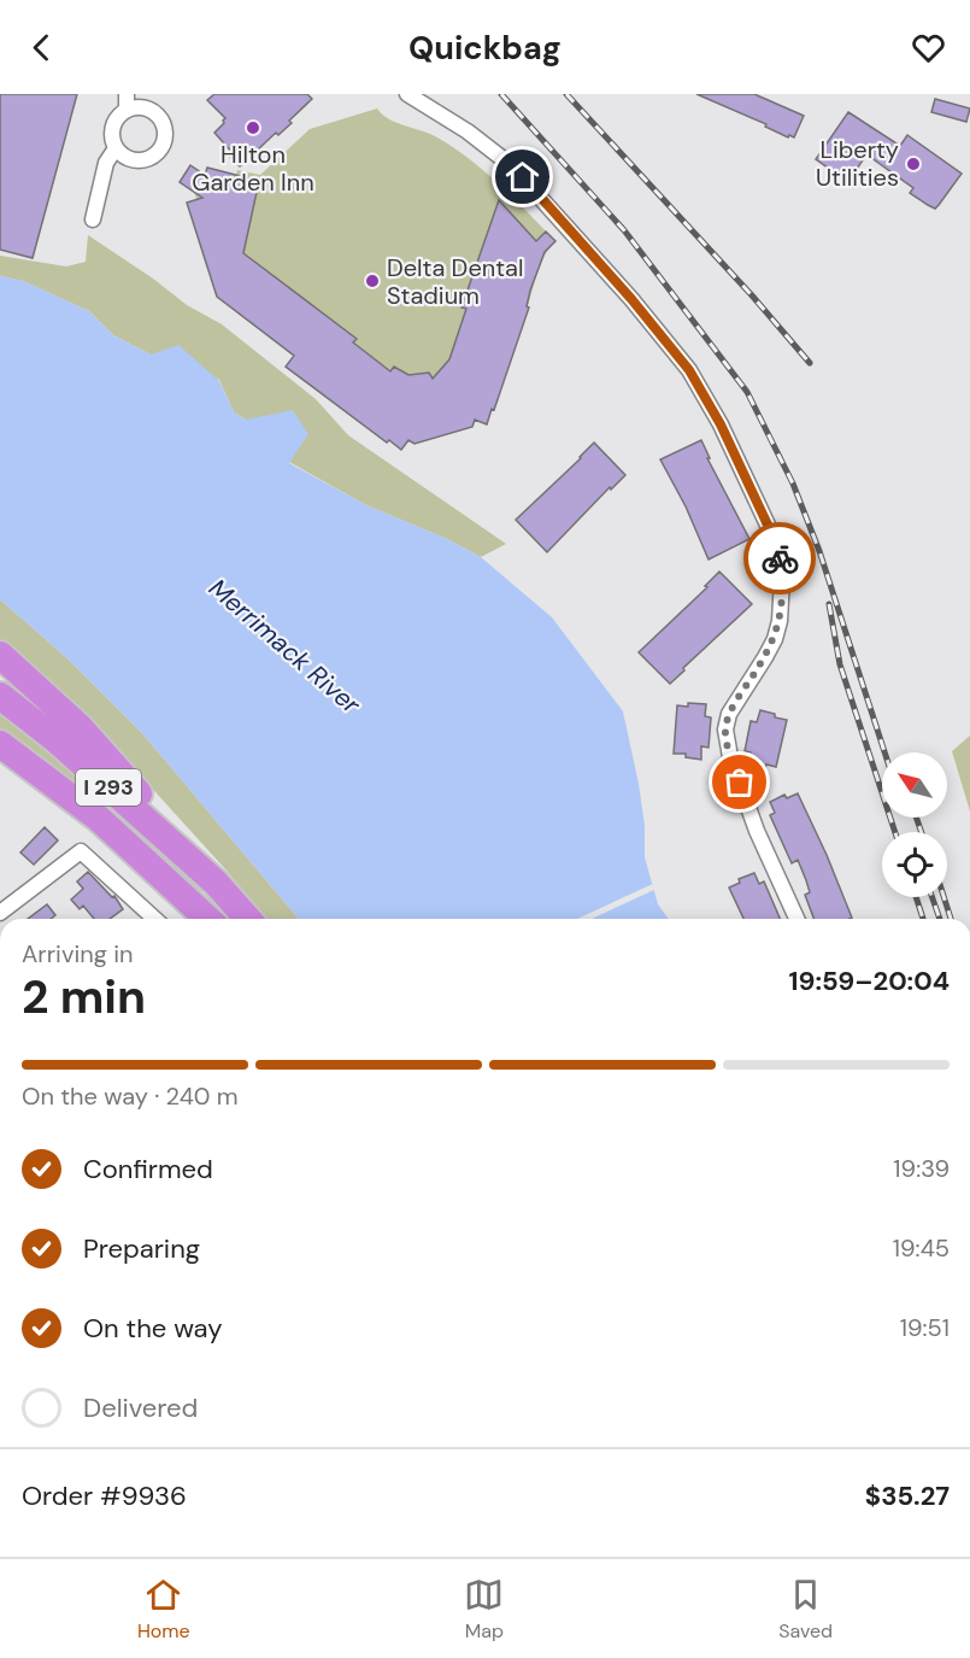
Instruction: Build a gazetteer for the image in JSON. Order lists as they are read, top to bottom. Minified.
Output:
{"streets":{"highway":["I 293"]},"water":["Merrimack River"],"places":["Hilton Garden Inn","Liberty Utilities","Delta Dental Stadium"],"north":"top left","page":{"header":"Quickbag","heading":["2 min","Arriving in","19:59–20:04"],"panel":["Order #9936","$35.27"],"bar":"On the way · 240 m","list":[["Confirmed","19:39"],["Preparing","19:45"],["On the way","19:51"],"Delivered"],"tabs":["Home","Map","Saved"]}}
